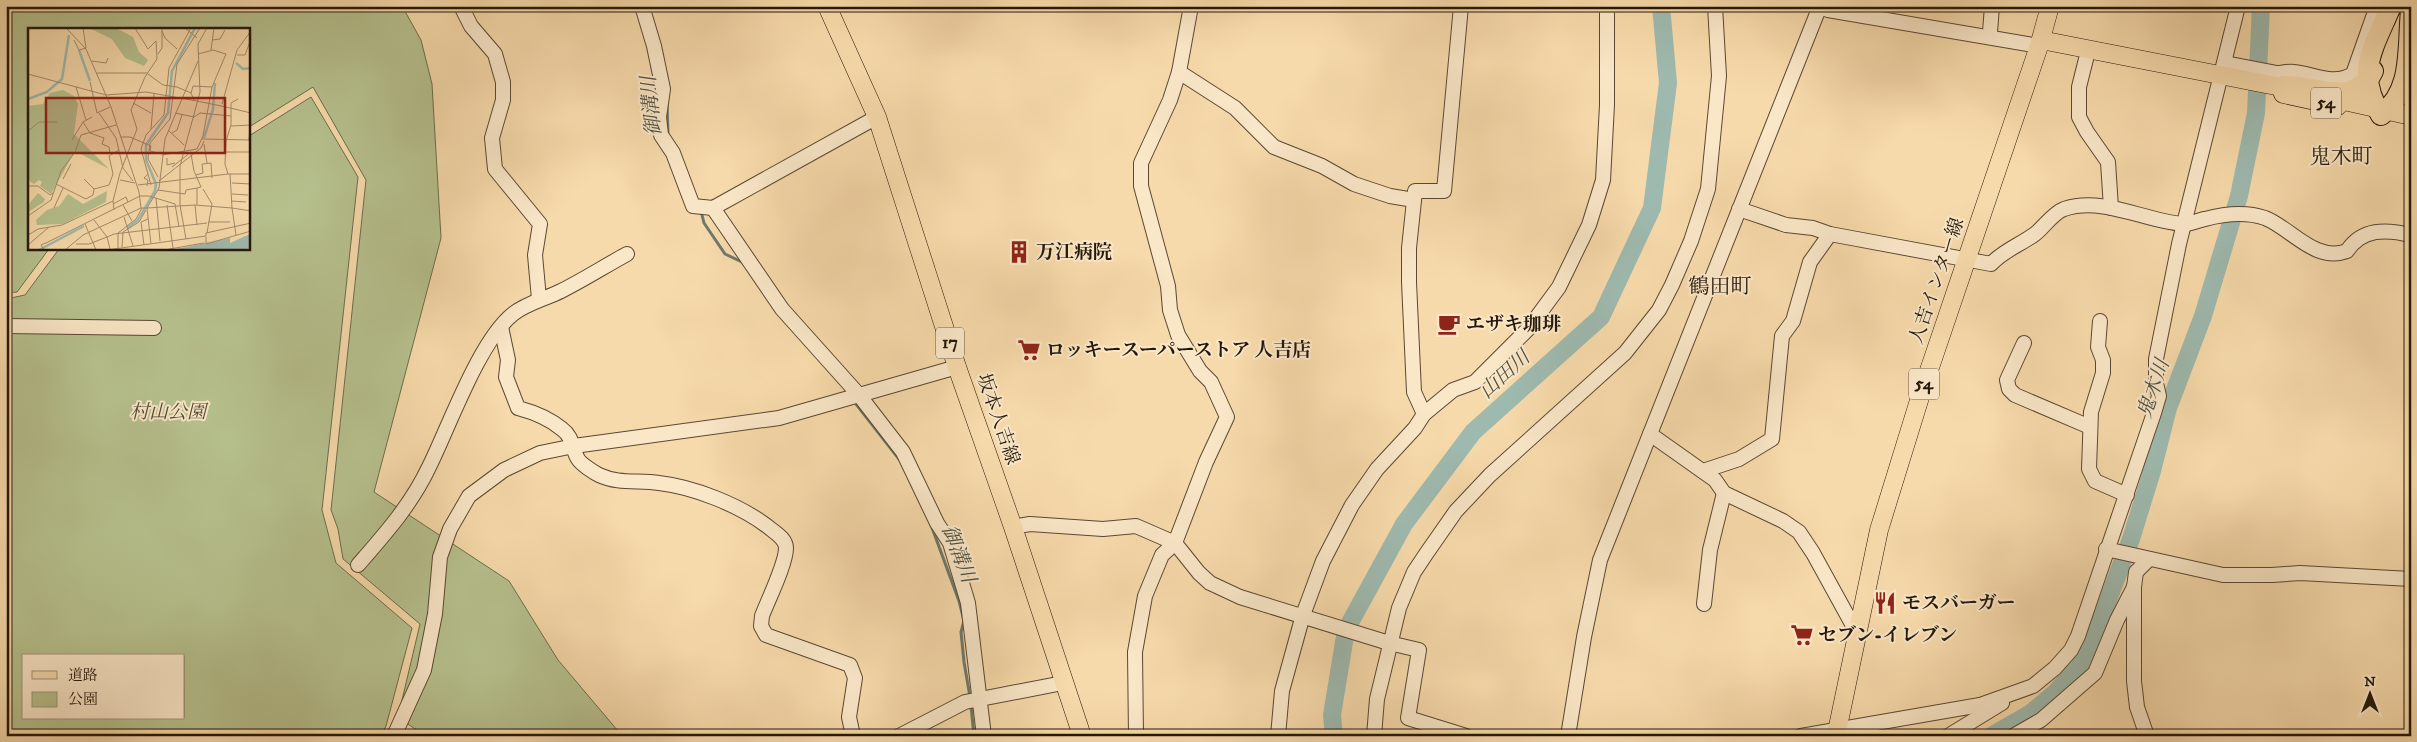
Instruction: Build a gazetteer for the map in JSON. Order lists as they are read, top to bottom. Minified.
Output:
{"streets":{"main road":["54","人吉インター線","17","坂本人吉線"]},"crossings":[["54","人吉インター線"]],"districts":["鬼木町","鶴田町"],"water":["御溝川","山田川","鬼木川"],"parks":["村山公園"],"places":{"building":["万江病院"],"cafe":["エザキ珈琲"],"supermarket":["ロッキースーパーストア 人吉店","セブン-イレブン"],"restaurant":["モスバーガー"]},"legend":["道路","公園"],"north":"top"}
